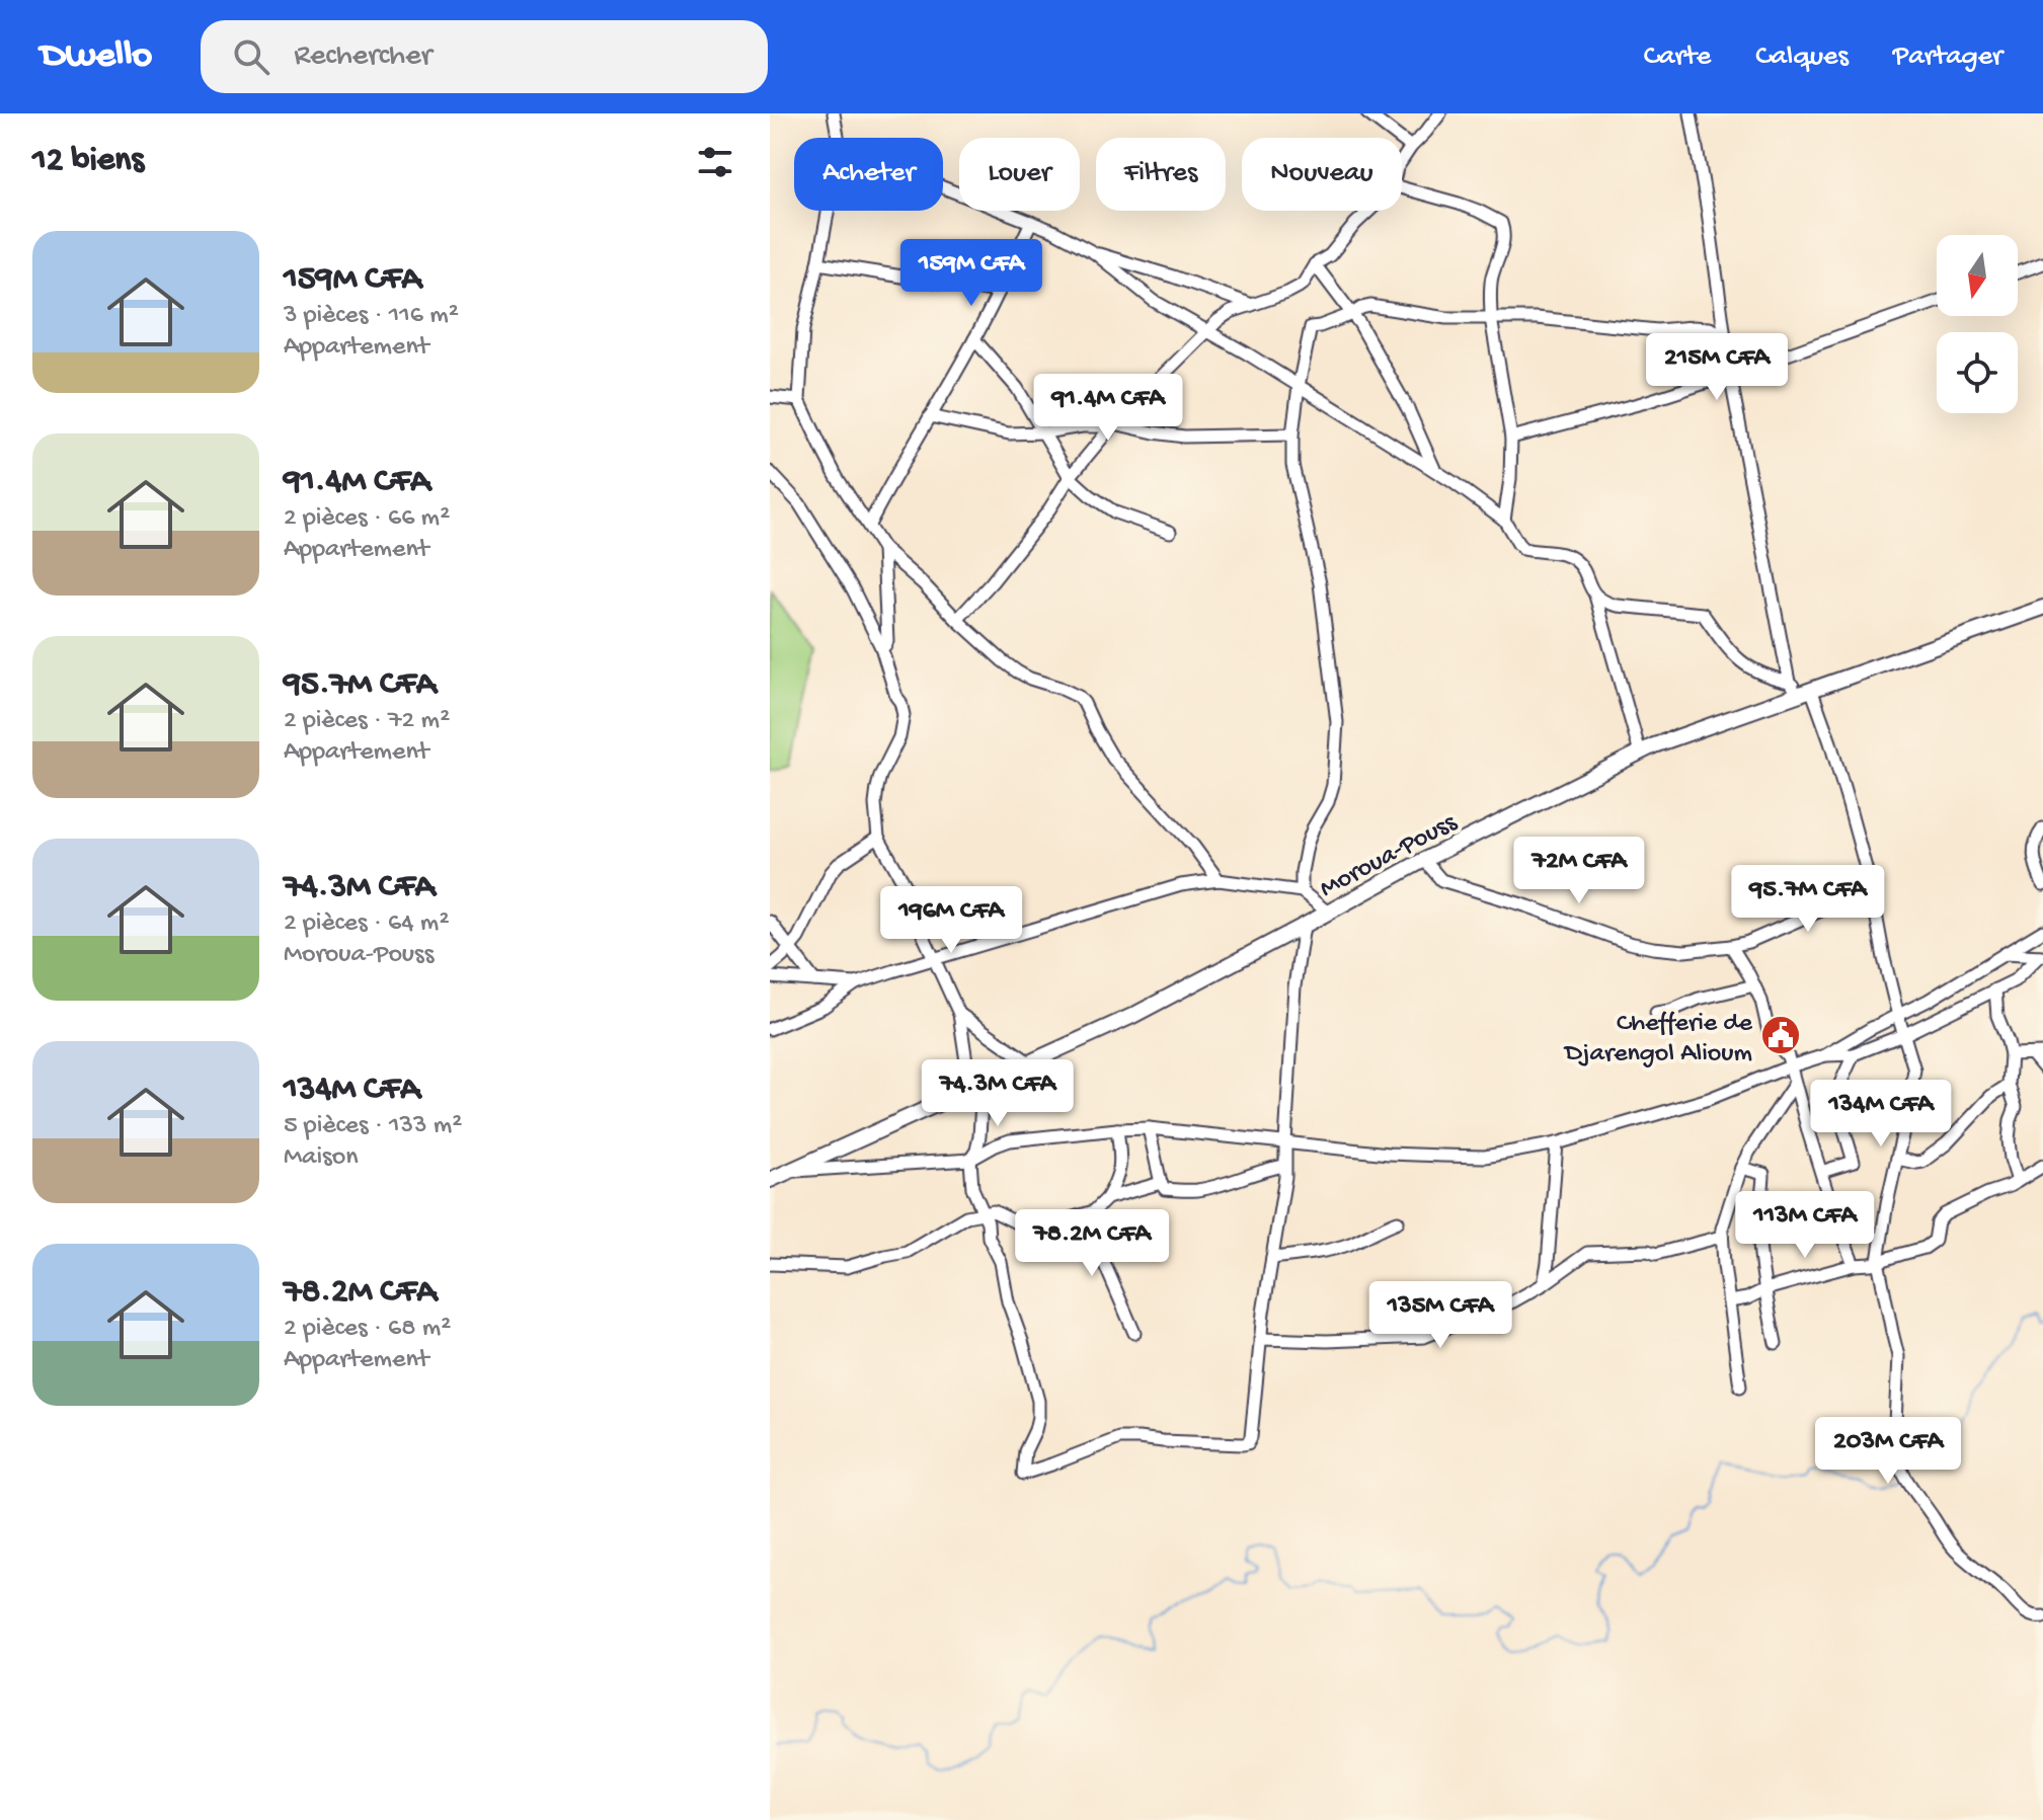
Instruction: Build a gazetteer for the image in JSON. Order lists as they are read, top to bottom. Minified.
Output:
{"streets":{"main road":["Moroua-Pouss"]},"places":{"public building":["Chefferie de Djarengol Alioum"]},"north":"bottom","page":{"header":"Dwello","search":"Rechercher","nav":["Carte","Calques","Partager"],"heading":"12 biens","chip":["Acheter","Louer","Filtres","Nouveau"],"list":[{"name":"159M CFA","note":"3 pièces · 116 m² · Appartement"},{"name":"91.4M CFA","note":"2 pièces · 66 m² · Appartement"},{"name":"95.7M CFA","note":"2 pièces · 72 m² · Appartement"},{"name":"74.3M CFA","note":"2 pièces · 64 m² · Moroua-Pouss"},{"name":"134M CFA","note":"5 pièces · 133 m² · Maison"},{"name":"78.2M CFA","note":"2 pièces · 68 m² · Appartement"}],"price":["159M CFA","215M CFA","91.4M CFA","72M CFA","95.7M CFA","196M CFA","74.3M CFA","134M CFA","113M CFA","78.2M CFA","135M CFA","203M CFA"]}}
